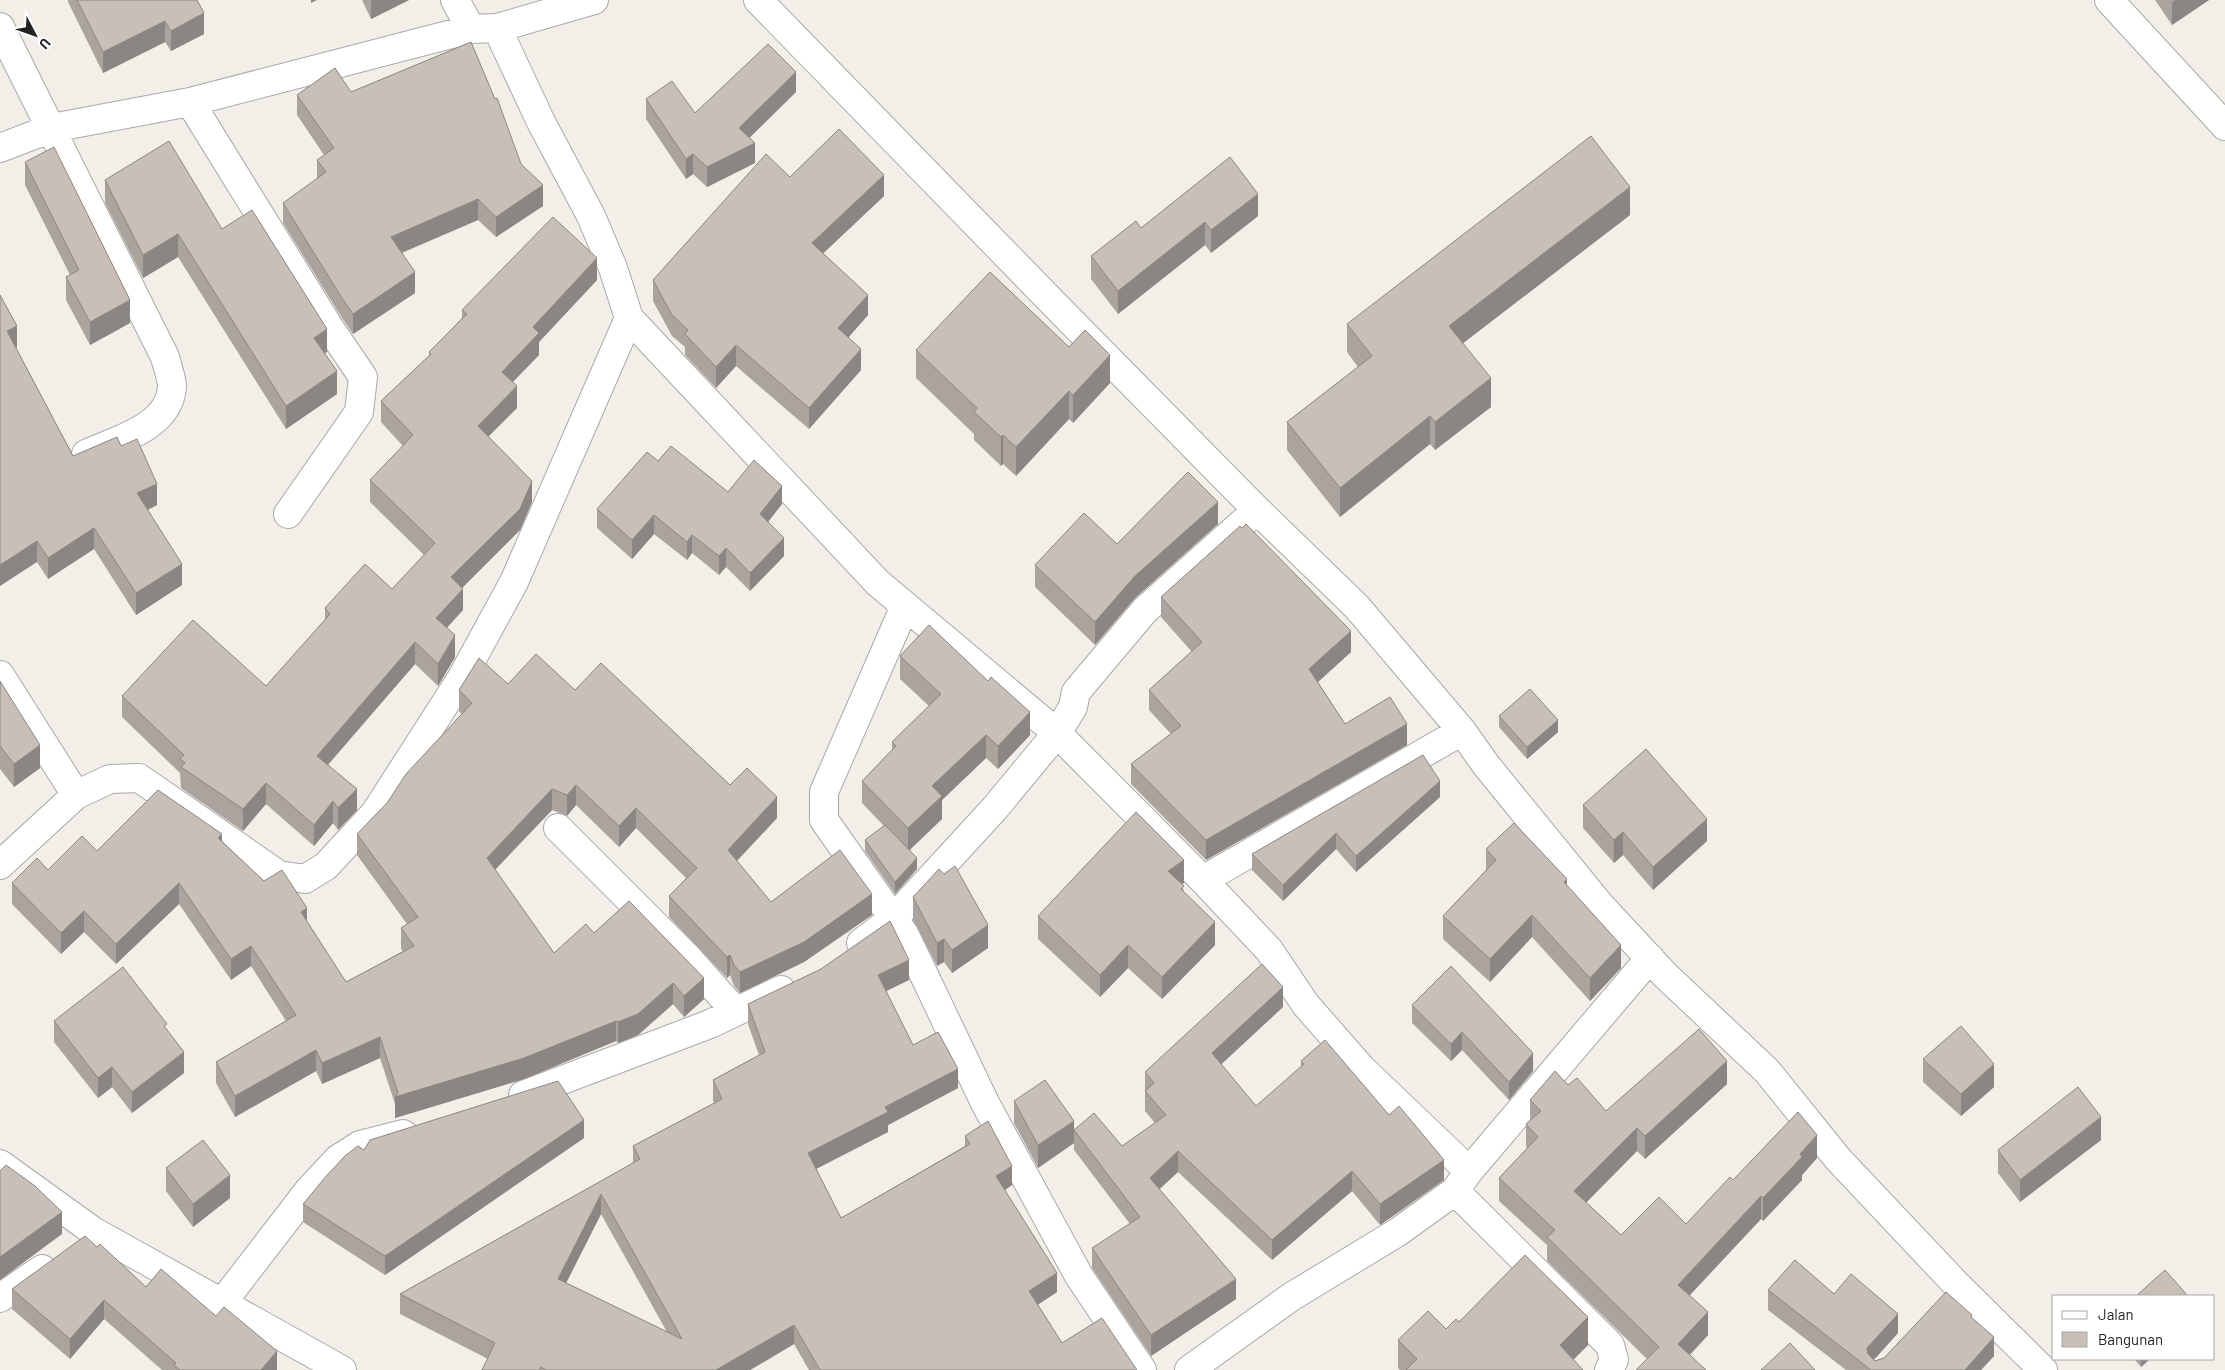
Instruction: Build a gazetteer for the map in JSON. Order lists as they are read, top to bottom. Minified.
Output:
{"legend":["Jalan","Bangunan"],"north":"bottom right"}
